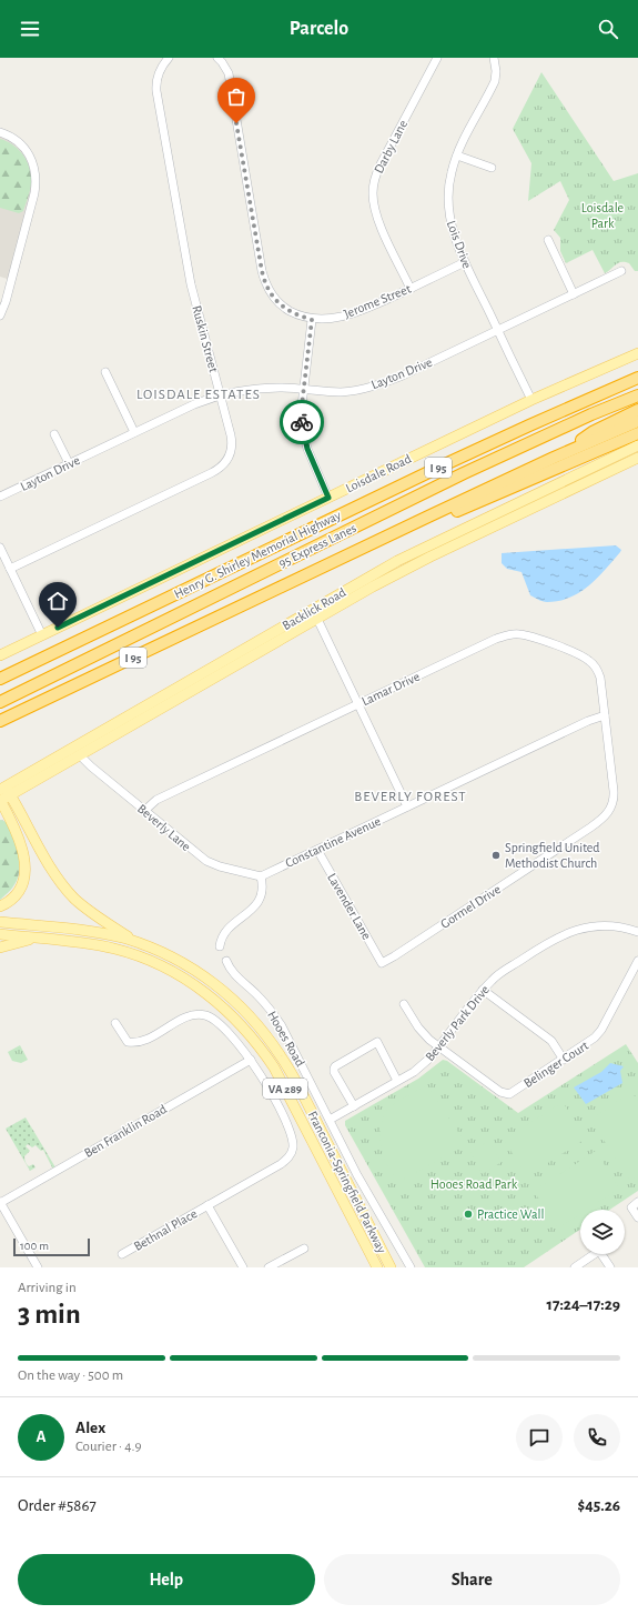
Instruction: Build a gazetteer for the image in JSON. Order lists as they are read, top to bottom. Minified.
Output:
{"streets":{"highway":["I 95","95 Express Lanes","Henry G. Shirley Memorial Highway"],"main road":["Loisdale Road","Backlick Road","VA 289","Franconia-Springfield Parkway"],"street":["Darby Lane","Lois Drive","Jerome Street","Ruskin Street","Layton Drive","Lamar Drive","Beverly Lane","Constantine Avenue","Lavender Lane","Gormel Drive","Beverly Park Drive","Hooes Road","Belinger Court","Ben Franklin Road","Bethnal Place"]},"crossings":[["Darby Lane","Jerome Street"],["Lois Drive","Jerome Street"],["Lois Drive","Layton Drive"],["Lois Drive","Loisdale Road"],["Ruskin Street","Layton Drive"],["Backlick Road","Beverly Lane"],["Lamar Drive","Beverly Lane"],["Lamar Drive","Constantine Avenue"],["Lamar Drive","Gormel Drive"],["Beverly Lane","Constantine Avenue"],["Constantine Avenue","Lavender Lane"],["Constantine Avenue","Gormel Drive"],["Lavender Lane","Gormel Drive"],["Beverly Park Drive","Hooes Road"],["Beverly Park Drive","Belinger Court"],["Ben Franklin Road","Bethnal Place"]],"districts":["LOISDALE ESTATES","BEVERLY FOREST"],"parks":["Loisdale Park","Hooes Road Park"],"places":["Springfield United Methodist Church","Practice Wall"],"scale_bar":"100 m","page":{"header":"Parcelo","scale":"100 m","heading":["3 min","Arriving in","17:24–17:29"],"panel":["Alex","Courier · 4.9","Order #5867","$45.26"],"bar":"On the way · 500 m","round":"A","buttons":["Help","Share"]}}
